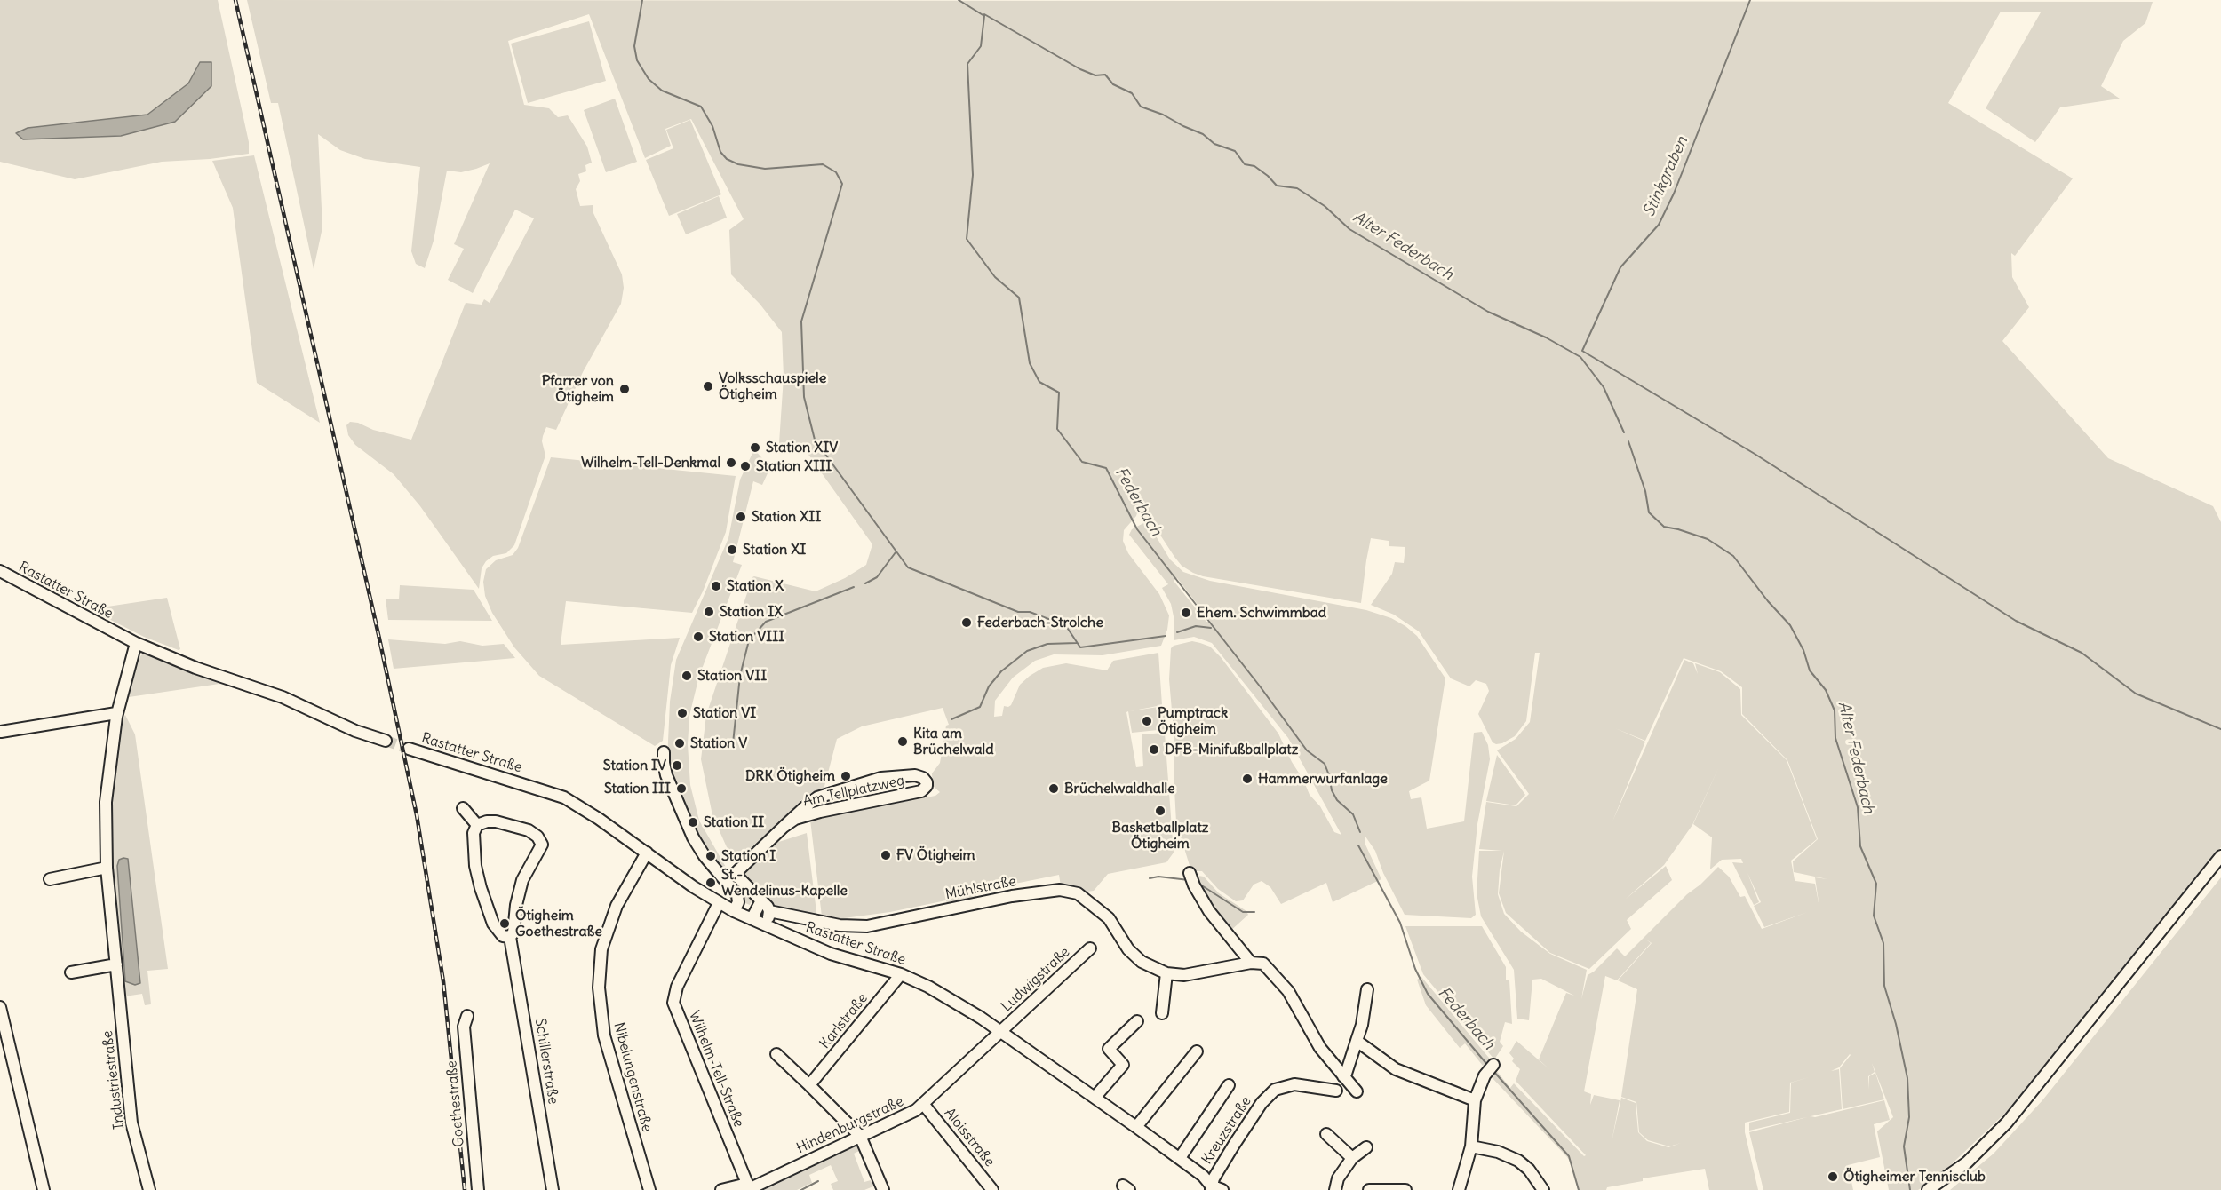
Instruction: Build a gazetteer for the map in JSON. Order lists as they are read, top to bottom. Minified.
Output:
{"streets":{"street":["Rastatter Straße","Am Tellplatzweg","Mühlstraße","Ludwigstraße","Karlstraße","Schillerstraße","Wilhelm-Tell-Straße","Nibelungenstraße","Industriestraße","Goethestraße","Hindenburgstraße","Kreuzstraße","Aloisstraße"]},"crossings":[["Rastatter Straße","Ludwigstraße"],["Rastatter Straße","Karlstraße"],["Rastatter Straße","Wilhelm-Tell-Straße"],["Rastatter Straße","Nibelungenstraße"],["Rastatter Straße","Industriestraße"],["Rastatter Straße","Hindenburgstraße"],["Rastatter Straße","Kreuzstraße"],["Am Tellplatzweg","Mühlstraße"],["Ludwigstraße","Hindenburgstraße"],["Wilhelm-Tell-Straße","Hindenburgstraße"],["Hindenburgstraße","Aloisstraße"]],"water":["Stinkgraben","Alter Federbach","Federbach"],"places":["Volksschauspiele Ötigheim","Pfarrer von Ötigheim","Station XIV","Wilhelm-Tell-Denkmal","Station XIII","Station XII","Station XI","Station X","Station IX","Ehem. Schwimmbad","Federbach-Strolche","Station VIII","Station VII","Station VI","Pumptrack Ötigheim","Kita am Brüchelwald","Station V","DFB-Minifußballplatz","Station IV","DRK Ötigheim","Hammerwurfanlage","Station III","Brüchelwaldhalle","Basketballplatz Ötigheim","Station II","FV Ötigheim","Station I","St.- Wendelinus-Kapelle","Ötigheim Goethestraße","Ötigheimer Tennisclub"]}
